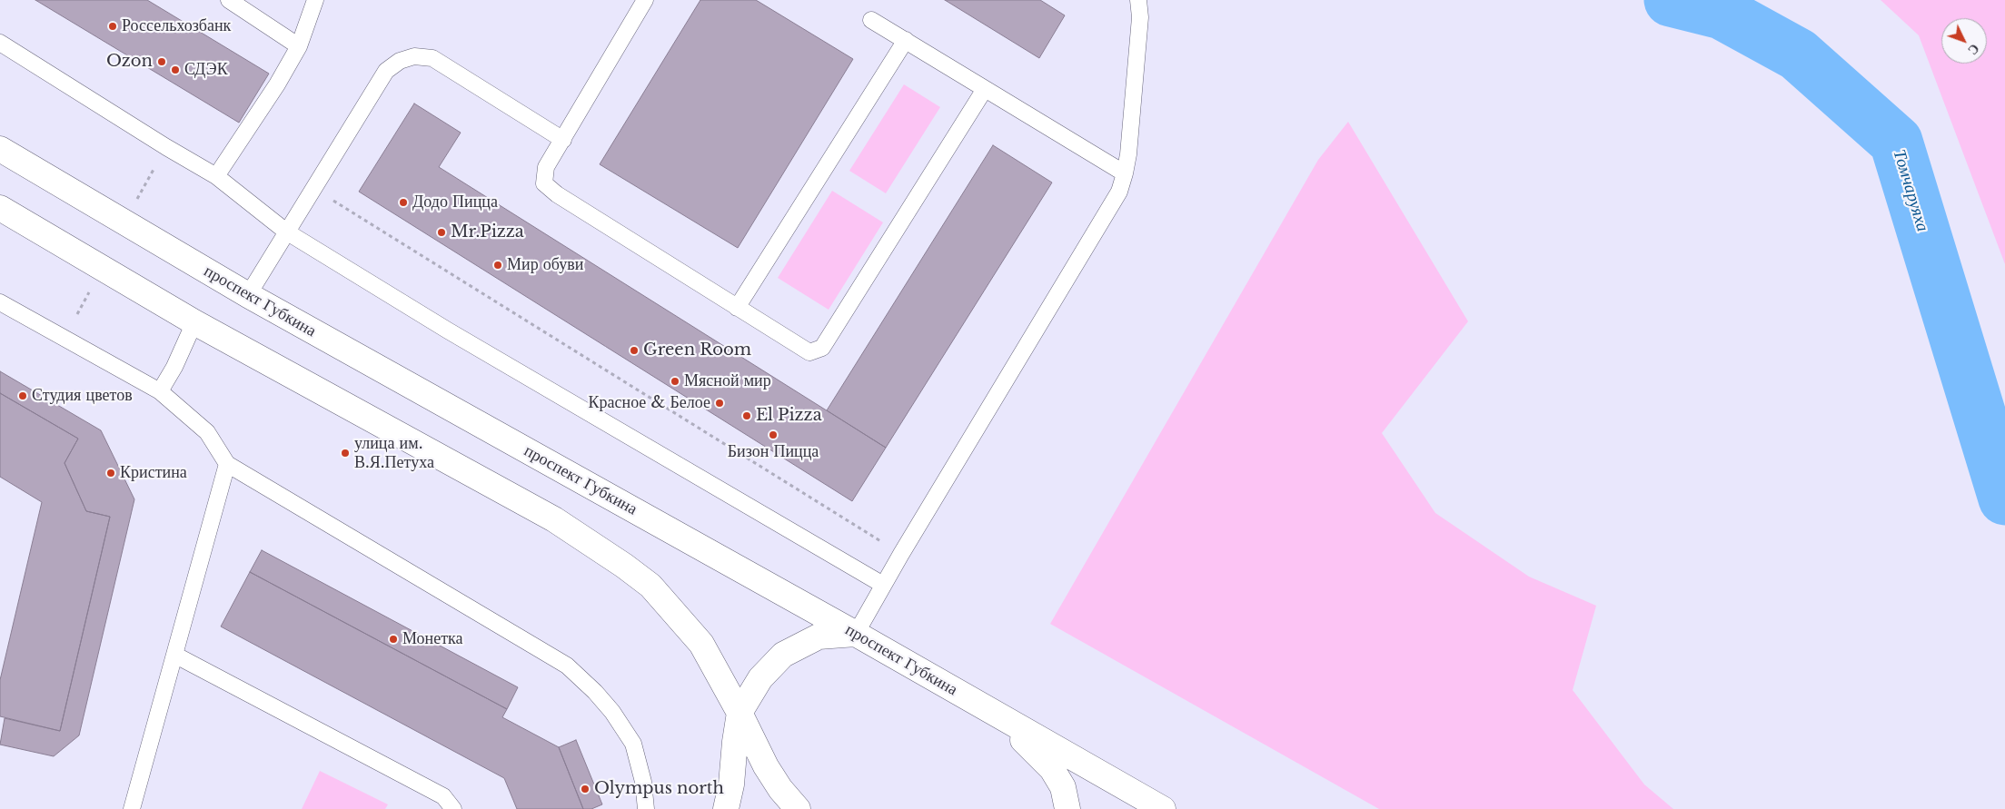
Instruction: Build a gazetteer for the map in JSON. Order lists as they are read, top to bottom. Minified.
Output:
{"streets":{"main road":["проспект Губкина"]},"water":["Томчаруяха"],"places":["Россельхозбанк","Ozon","СДЭК","Додо Пицца","Mr.Pizza","Мир обуви","Green Room","Мясной мир","Студия цветов","Красное & Белое","El Pizza","Бизон Пицца","улица им. В.Я.Петуха","Кристина","Монетка","Olympus north"],"north":"bottom right"}
